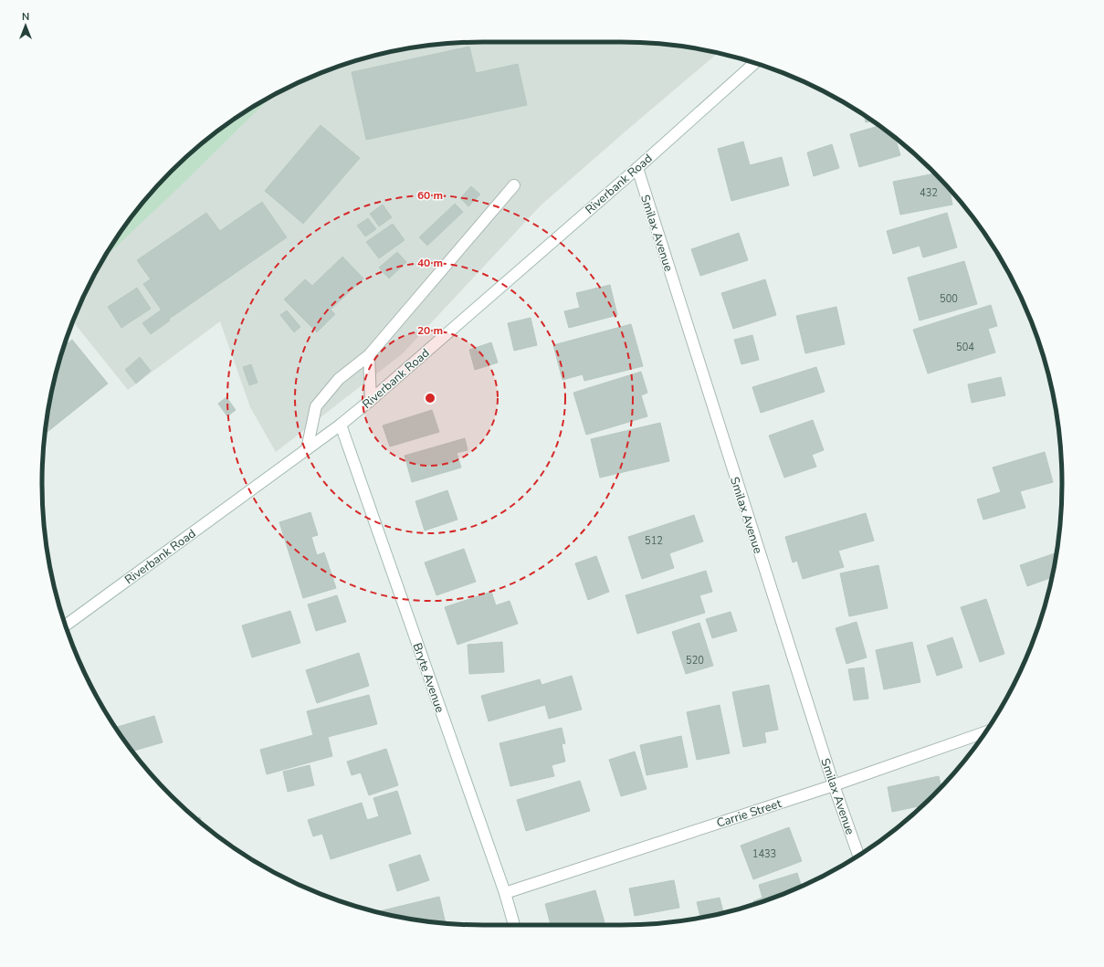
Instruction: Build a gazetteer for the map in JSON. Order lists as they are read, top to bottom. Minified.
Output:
{"streets":{"street":["Riverbank Road","Smilax Avenue","Bryte Avenue","Carrie Street"]},"crossings":[["Riverbank Road","Smilax Avenue"],["Riverbank Road","Bryte Avenue"],["Smilax Avenue","Carrie Street"],["Bryte Avenue","Carrie Street"]],"house_numbers":["432","500","504","512","520","1433"],"north":"top","rings":["60 m","40 m","20 m"]}
